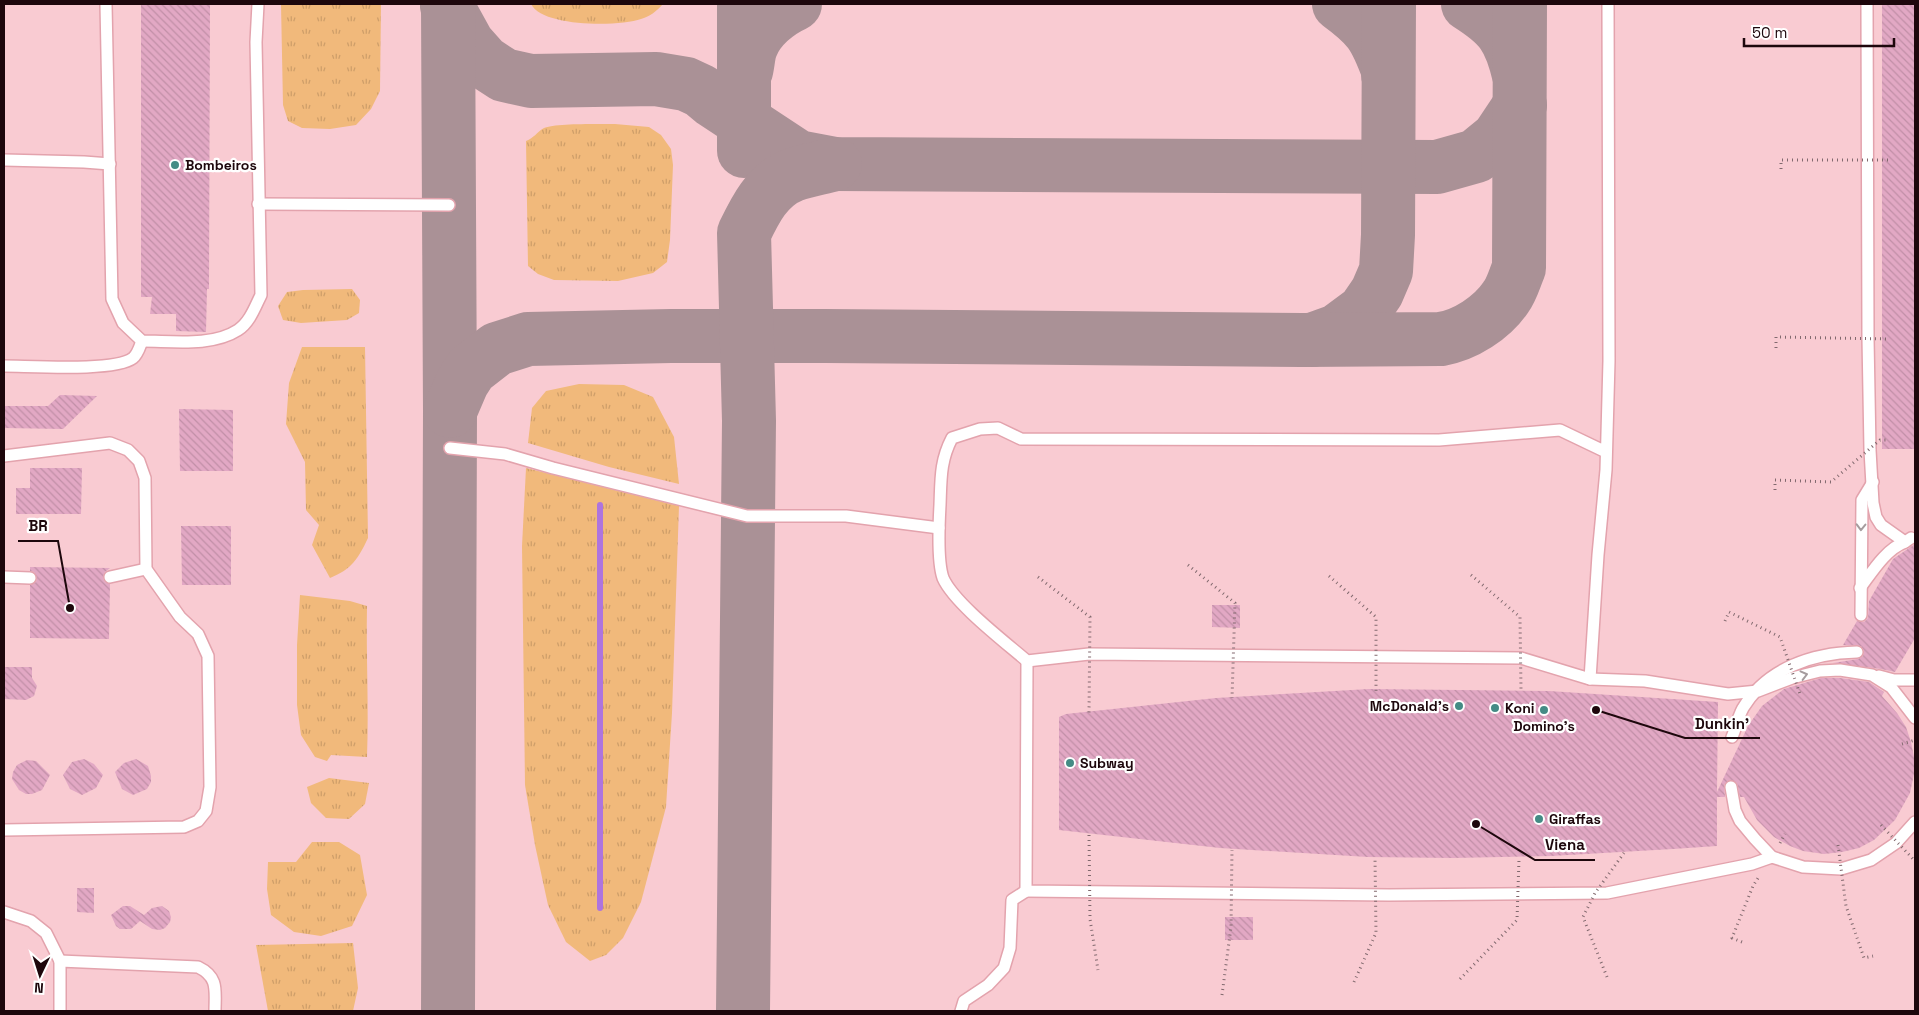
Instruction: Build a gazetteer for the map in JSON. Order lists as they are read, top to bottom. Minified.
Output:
{"places":["Bombeiros","BR","McDonald's","Koni","Domino's","Dunkin'","Subway","Giraffas","Viena"],"scale_bar":"50 m","north":"bottom"}
